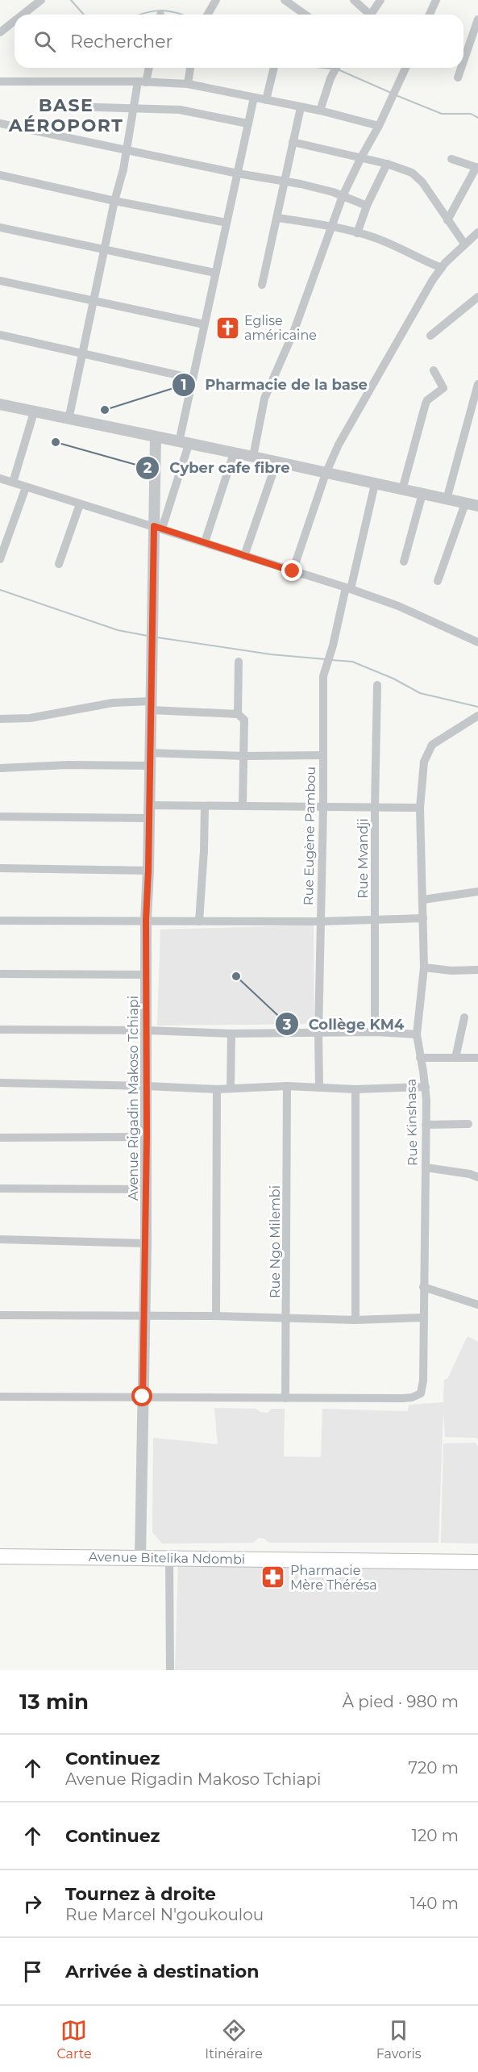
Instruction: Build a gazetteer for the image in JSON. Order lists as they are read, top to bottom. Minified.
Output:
{"streets":{"highway":["Avenue Bitelika Ndombi"],"street":["Rue Eugène Pambou","Rue Mvandji","Avenue Rigadin Makoso Tchiapi","Rue Kinshasa","Rue Ngo Milembi"]},"crossings":[["Avenue Rigadin Makoso Tchiapi","Avenue Bitelika Ndombi"],["Rue Kinshasa","Rue Ngo Milembi"]],"districts":["BASE AÉROPORT"],"places":{"church":["Eglise américaine"],"other":["Pharmacie de la base","Cyber cafe fibre","Collège KM4"],"pharmacy":["Pharmacie Mère Thérésa"]},"page":{"search":"Rechercher","heading":["13 min","À pied · 980 m"],"list":[["Continuez","Avenue Rigadin Makoso Tchiapi","720 m"],["Continuez","120 m"],["Tournez à droite","Rue Marcel N'goukoulou","140 m"],"Arrivée à destination"],"nav":["Carte","Itinéraire","Favoris"]}}
